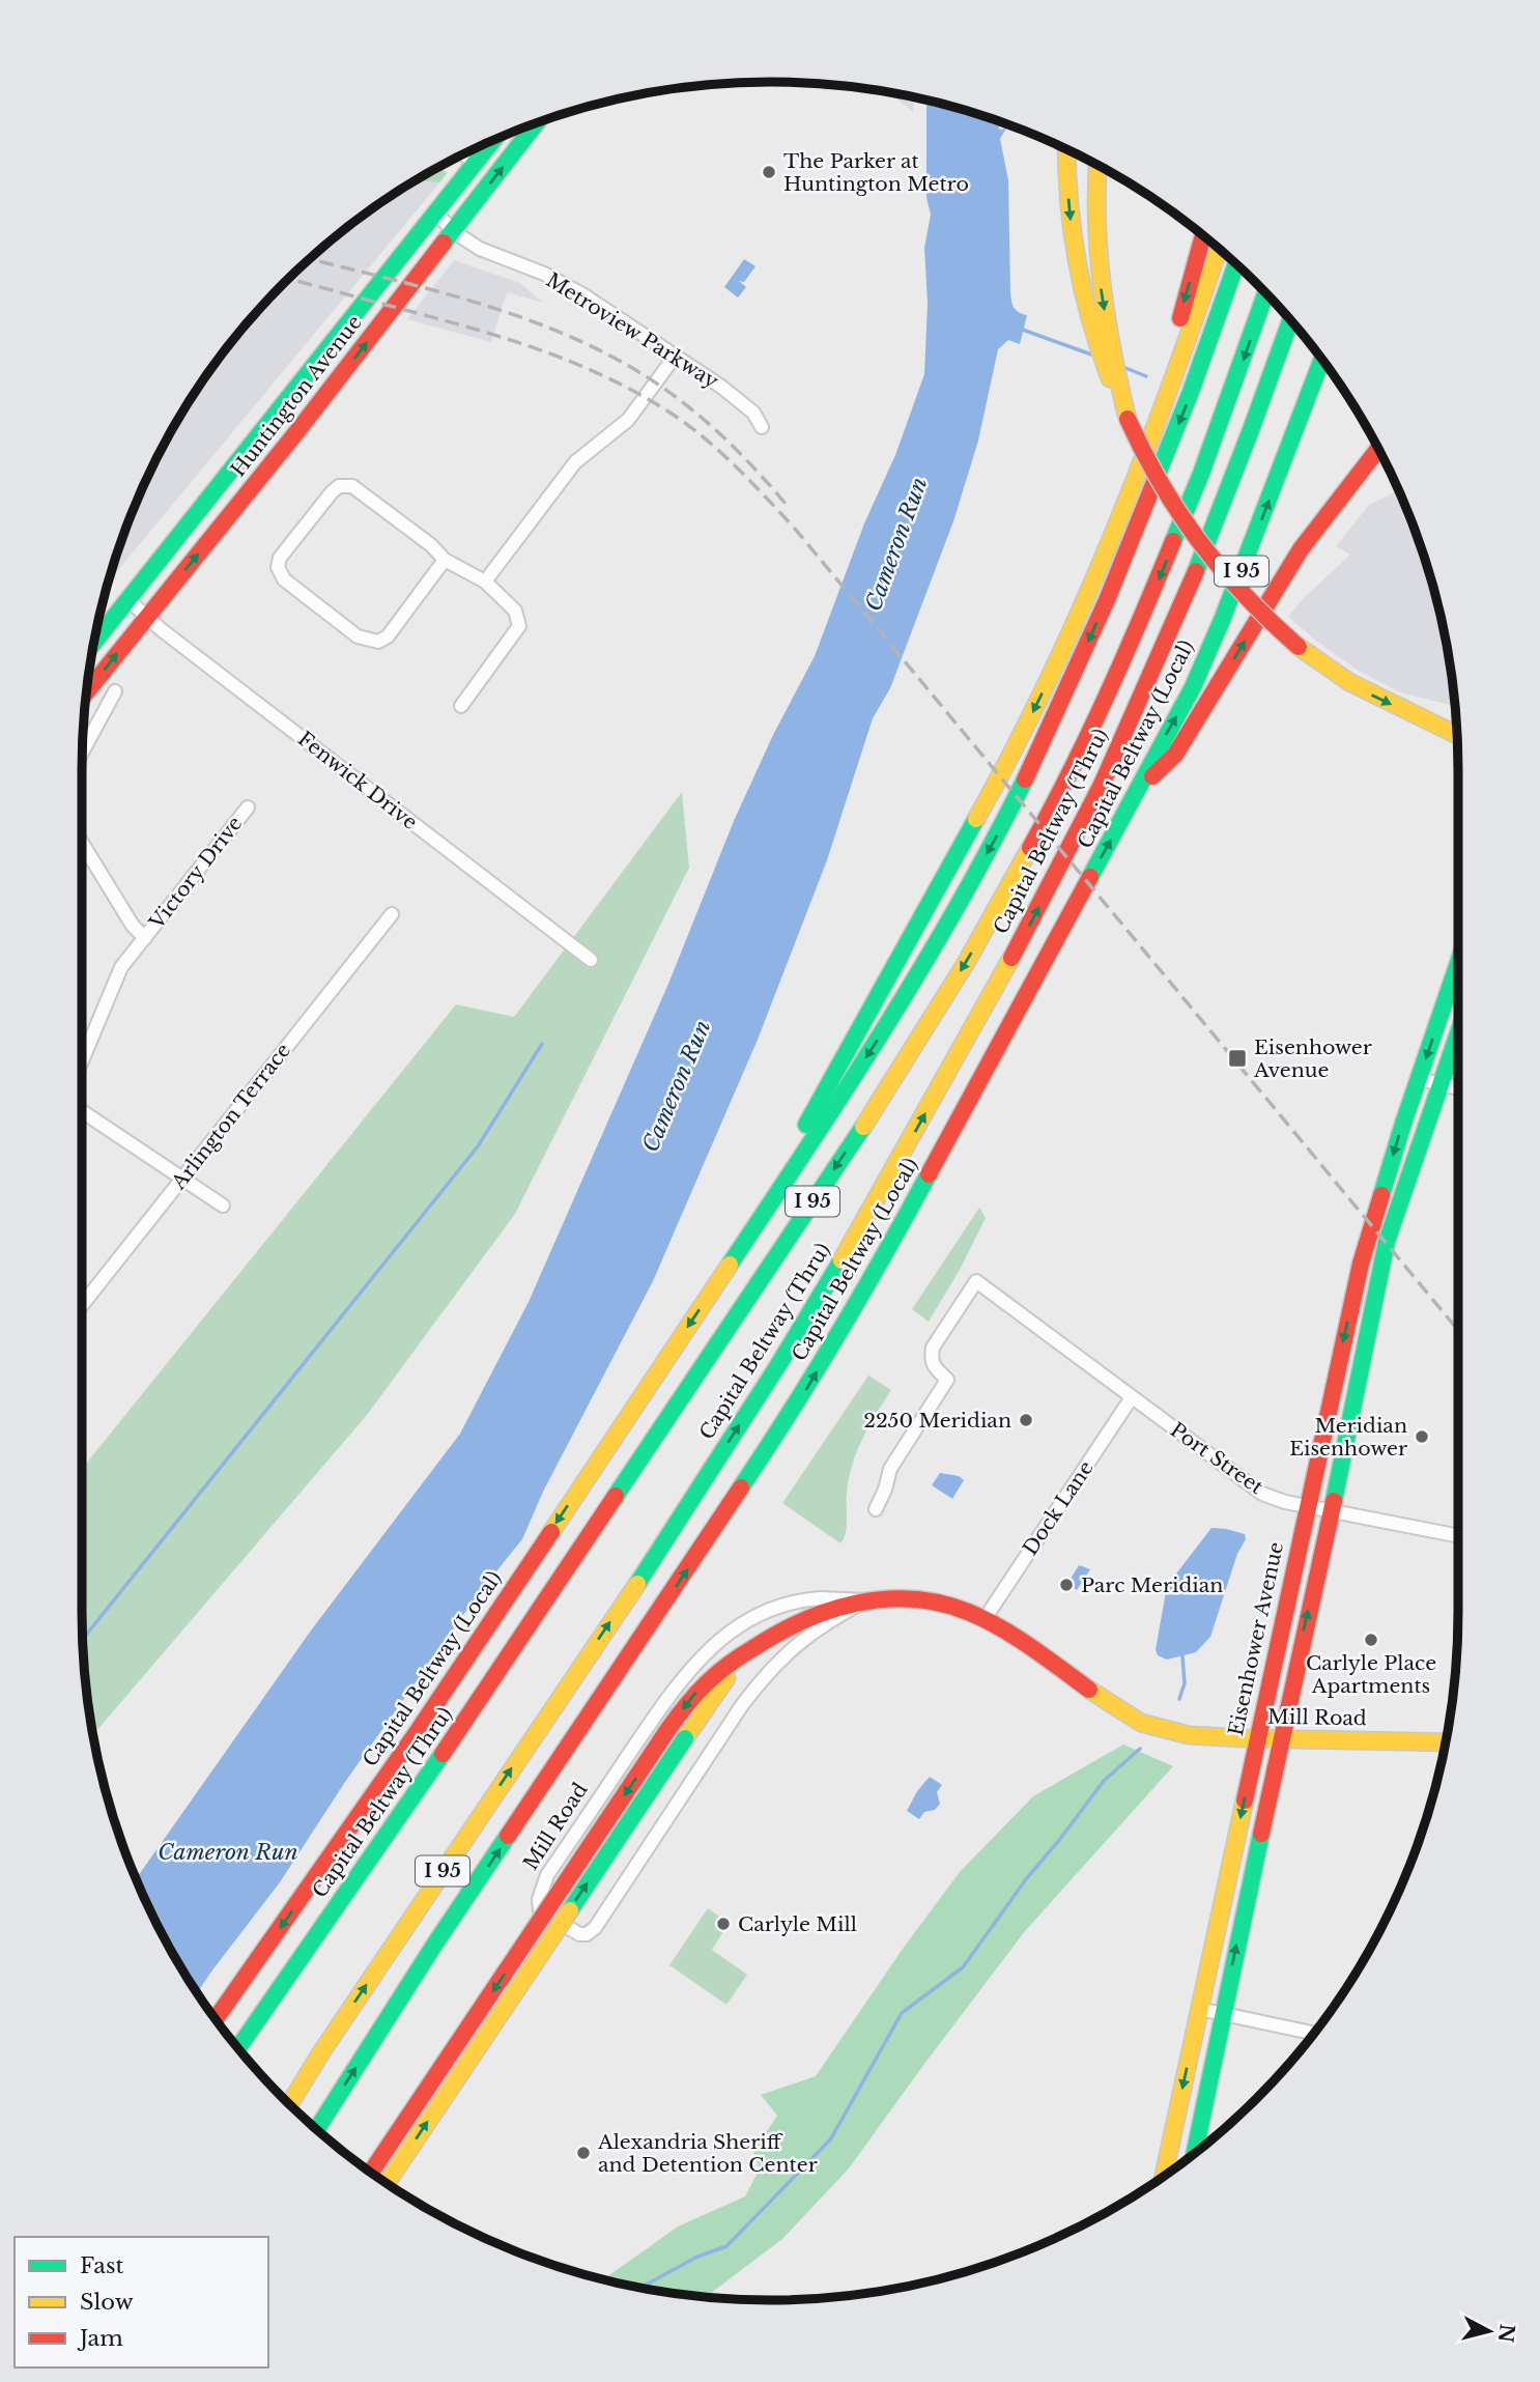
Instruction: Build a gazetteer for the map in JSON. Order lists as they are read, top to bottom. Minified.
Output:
{"streets":{"main road":["Huntington Avenue","I 95","Capital Beltway (Local)","Capital Beltway (Thru)","Eisenhower Avenue","Mill Road"],"street":["Metroview Parkway","Fenwick Drive","Victory Drive","Arlington Terrace","Port Street","Dock Lane"]},"crossings":[["Metroview Parkway","Huntington Avenue"],["Huntington Avenue","Fenwick Drive"],["Port Street","Dock Lane"],["Port Street","Eisenhower Avenue"],["Dock Lane","Mill Road"],["Eisenhower Avenue","Mill Road"]],"water":["Cameron Run"],"places":{"other":["The Parker at Huntington Metro","2250 Meridian","Meridian Eisenhower","Parc Meridian","Carlyle Place Apartments","Carlyle Mill","Alexandria Sheriff and Detention Center"],"transit":["Eisenhower Avenue"]},"legend":["Fast","Slow","Jam"],"north":"right"}
